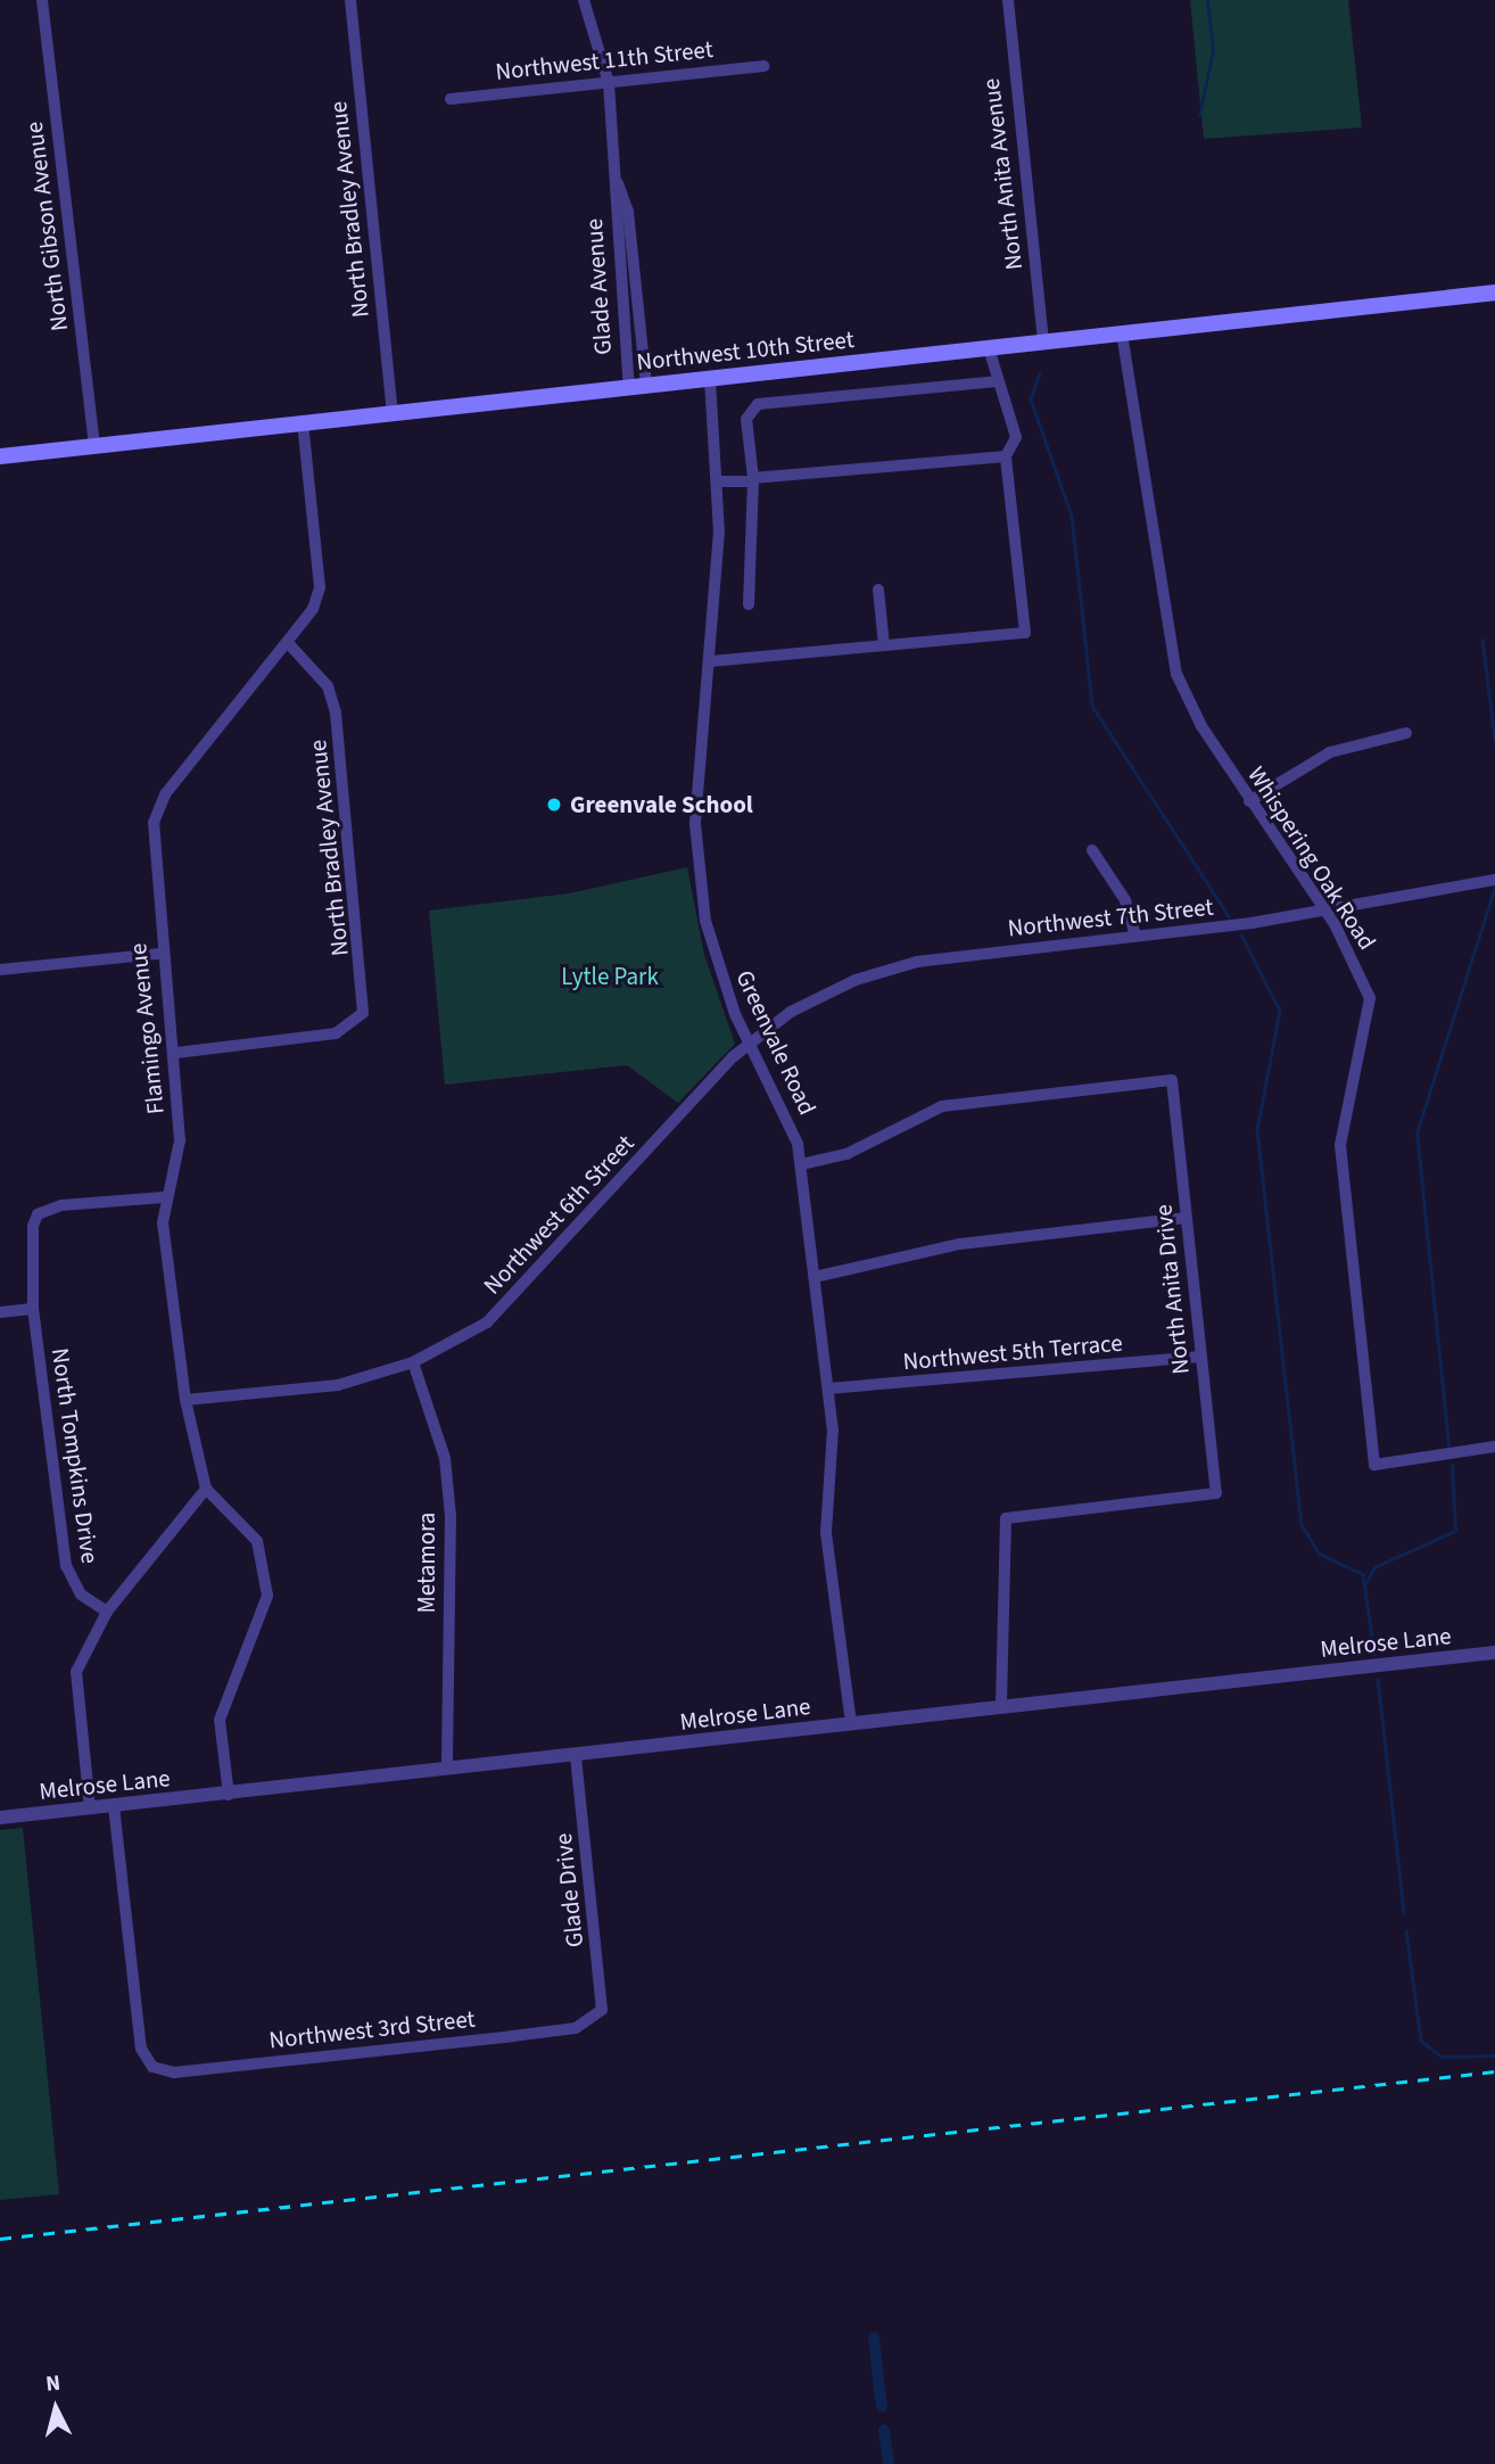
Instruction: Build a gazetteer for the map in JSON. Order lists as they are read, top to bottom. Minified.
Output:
{"streets":{"main road":["Northwest 10th Street"],"street":["Northwest 11th Street","North Anita Avenue","North Bradley Avenue","North Gibson Avenue","Glade Avenue","Whispering Oak Road","Northwest 7th Street","Flamingo Avenue","Greenvale Road","Northwest 6th Street","North Anita Drive","Northwest 5th Terrace","North Tompkins Drive","Metamora","Melrose Lane","Glade Drive","Northwest 3rd Street"]},"crossings":[["Northwest 11th Street","Glade Avenue"],["North Anita Avenue","Northwest 10th Street"],["North Bradley Avenue","Northwest 10th Street"],["North Bradley Avenue","Flamingo Avenue"],["North Gibson Avenue","Northwest 10th Street"],["Glade Avenue","Northwest 10th Street"],["Northwest 10th Street","Whispering Oak Road"],["Northwest 10th Street","Flamingo Avenue"],["Northwest 10th Street","Greenvale Road"],["Whispering Oak Road","Northwest 7th Street"],["Northwest 7th Street","Greenvale Road"],["Northwest 7th Street","Northwest 6th Street"],["Flamingo Avenue","Northwest 6th Street"],["Flamingo Avenue","North Tompkins Drive"],["Greenvale Road","Northwest 6th Street"],["Greenvale Road","North Anita Drive"],["Greenvale Road","Northwest 5th Terrace"],["Greenvale Road","Melrose Lane"],["Northwest 6th Street","Metamora"],["North Anita Drive","Northwest 5th Terrace"],["North Anita Drive","Melrose Lane"],["Metamora","Melrose Lane"],["Melrose Lane","Glade Drive"],["Melrose Lane","Northwest 3rd Street"],["Glade Drive","Northwest 3rd Street"]],"parks":["Lytle Park"],"places":["Greenvale School"],"north":"top"}
